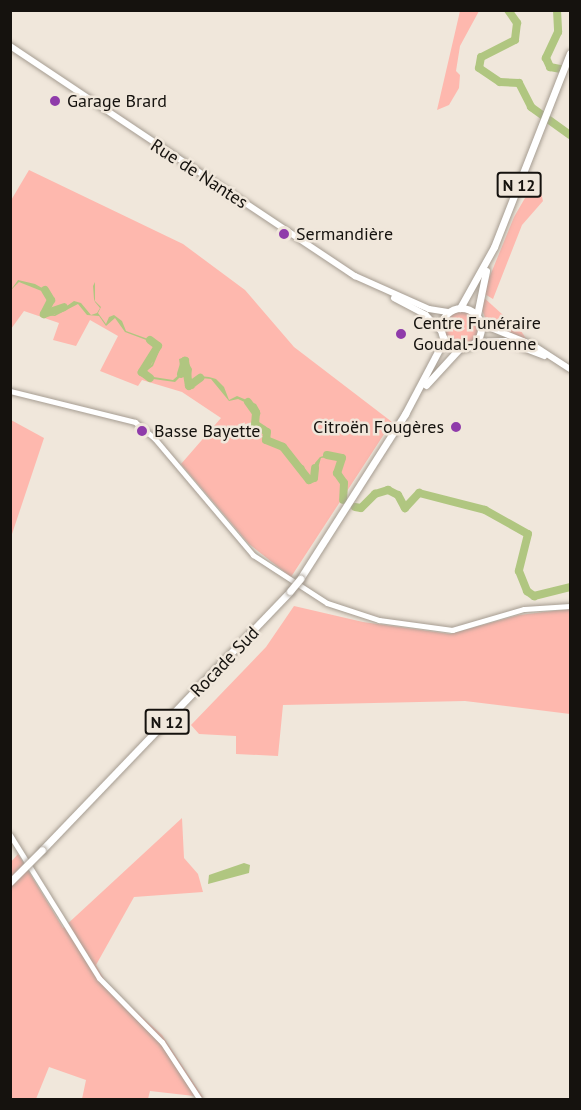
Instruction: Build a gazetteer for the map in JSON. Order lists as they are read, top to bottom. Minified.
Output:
{"streets":{"main road":["Rue de Nantes","N 12","Rocade Sud"]},"crossings":[["Rue de Nantes","N 12"],["Rue de Nantes","Rocade Sud"],["N 12","Rocade Sud"]],"places":["Garage Brard","Sermandière","Centre Funéraire Goudal-Jouenne","Citroën Fougères","Basse Bayette"]}
